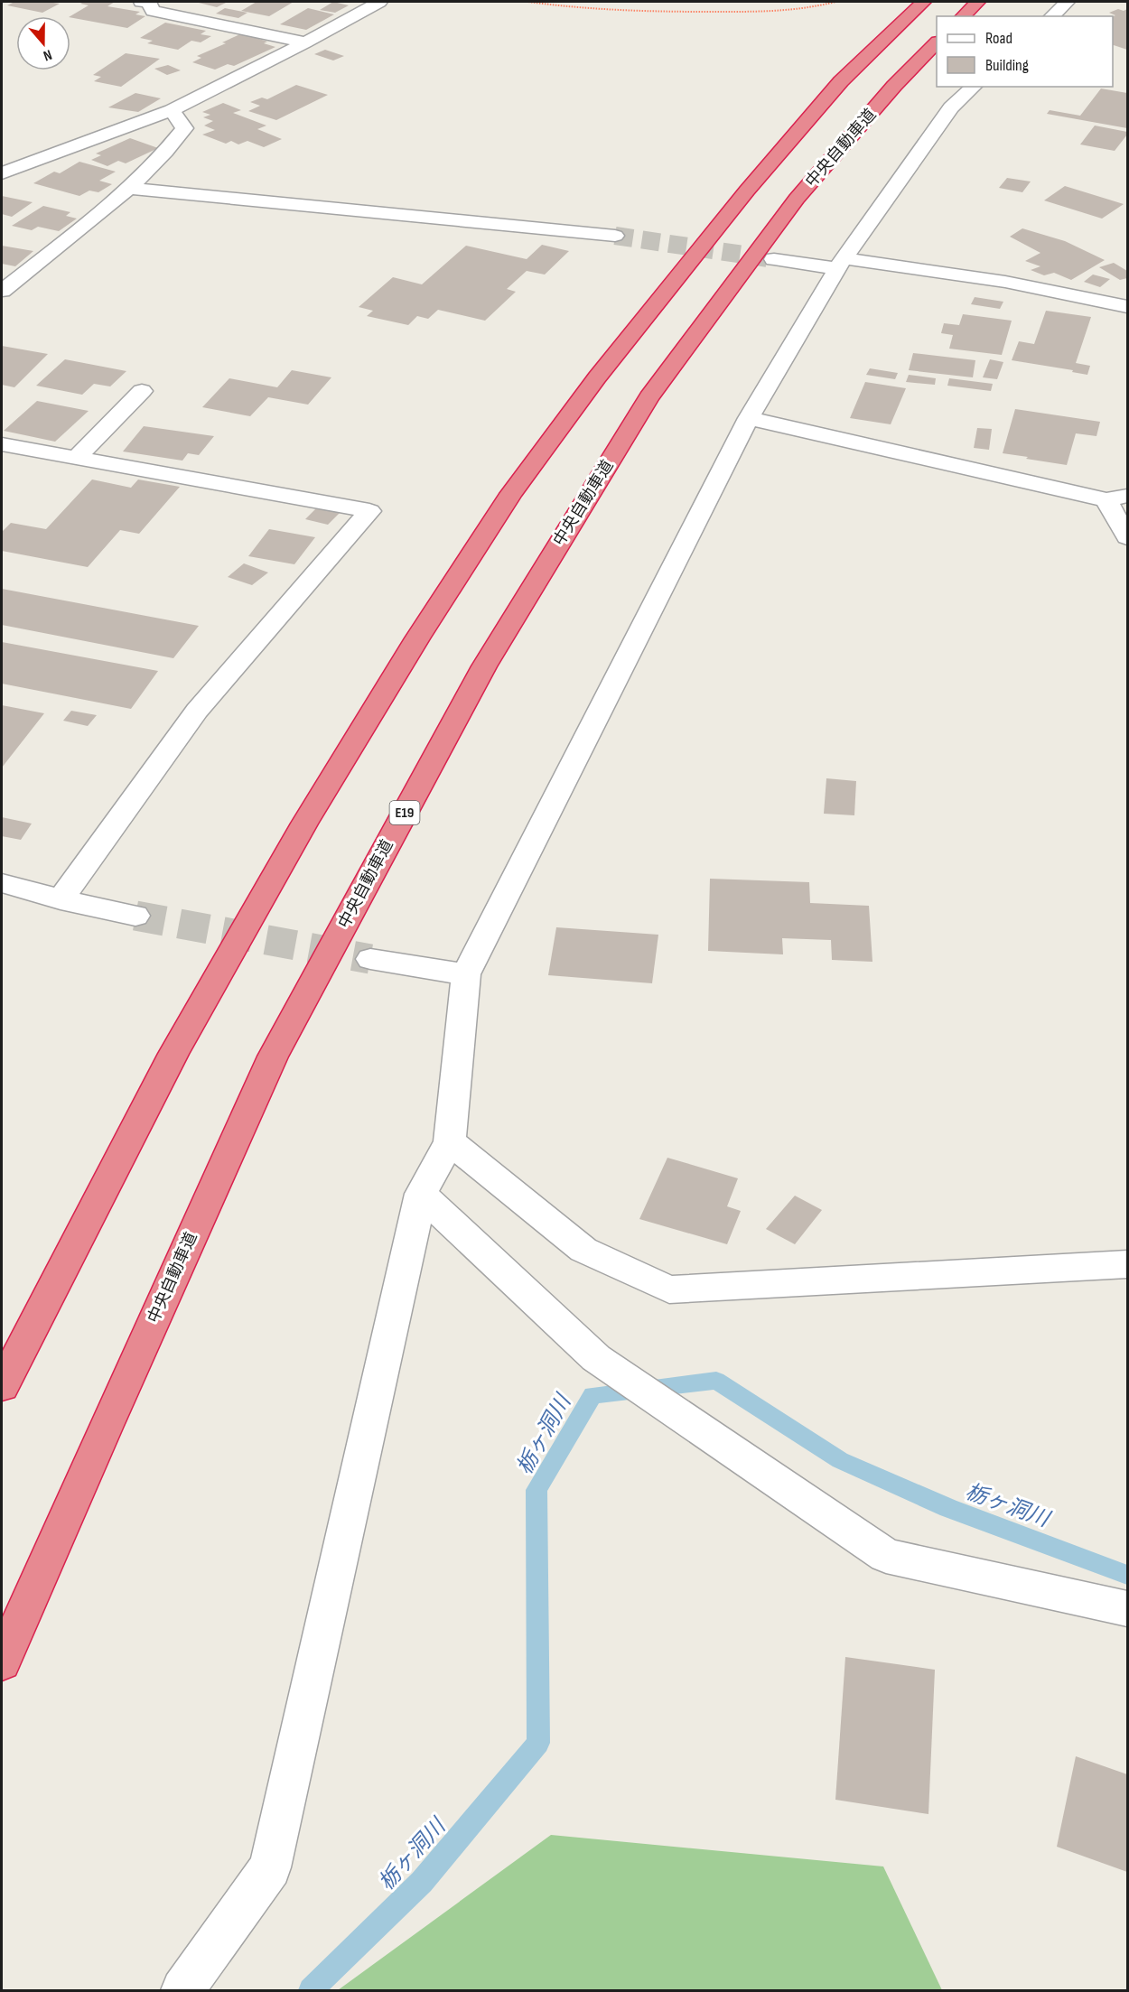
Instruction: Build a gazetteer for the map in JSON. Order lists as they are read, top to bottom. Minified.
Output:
{"streets":{"highway":["中央自動車道","E19"]},"water":["栃ヶ洞川"],"legend":["Road","Building"],"north":"bottom"}
